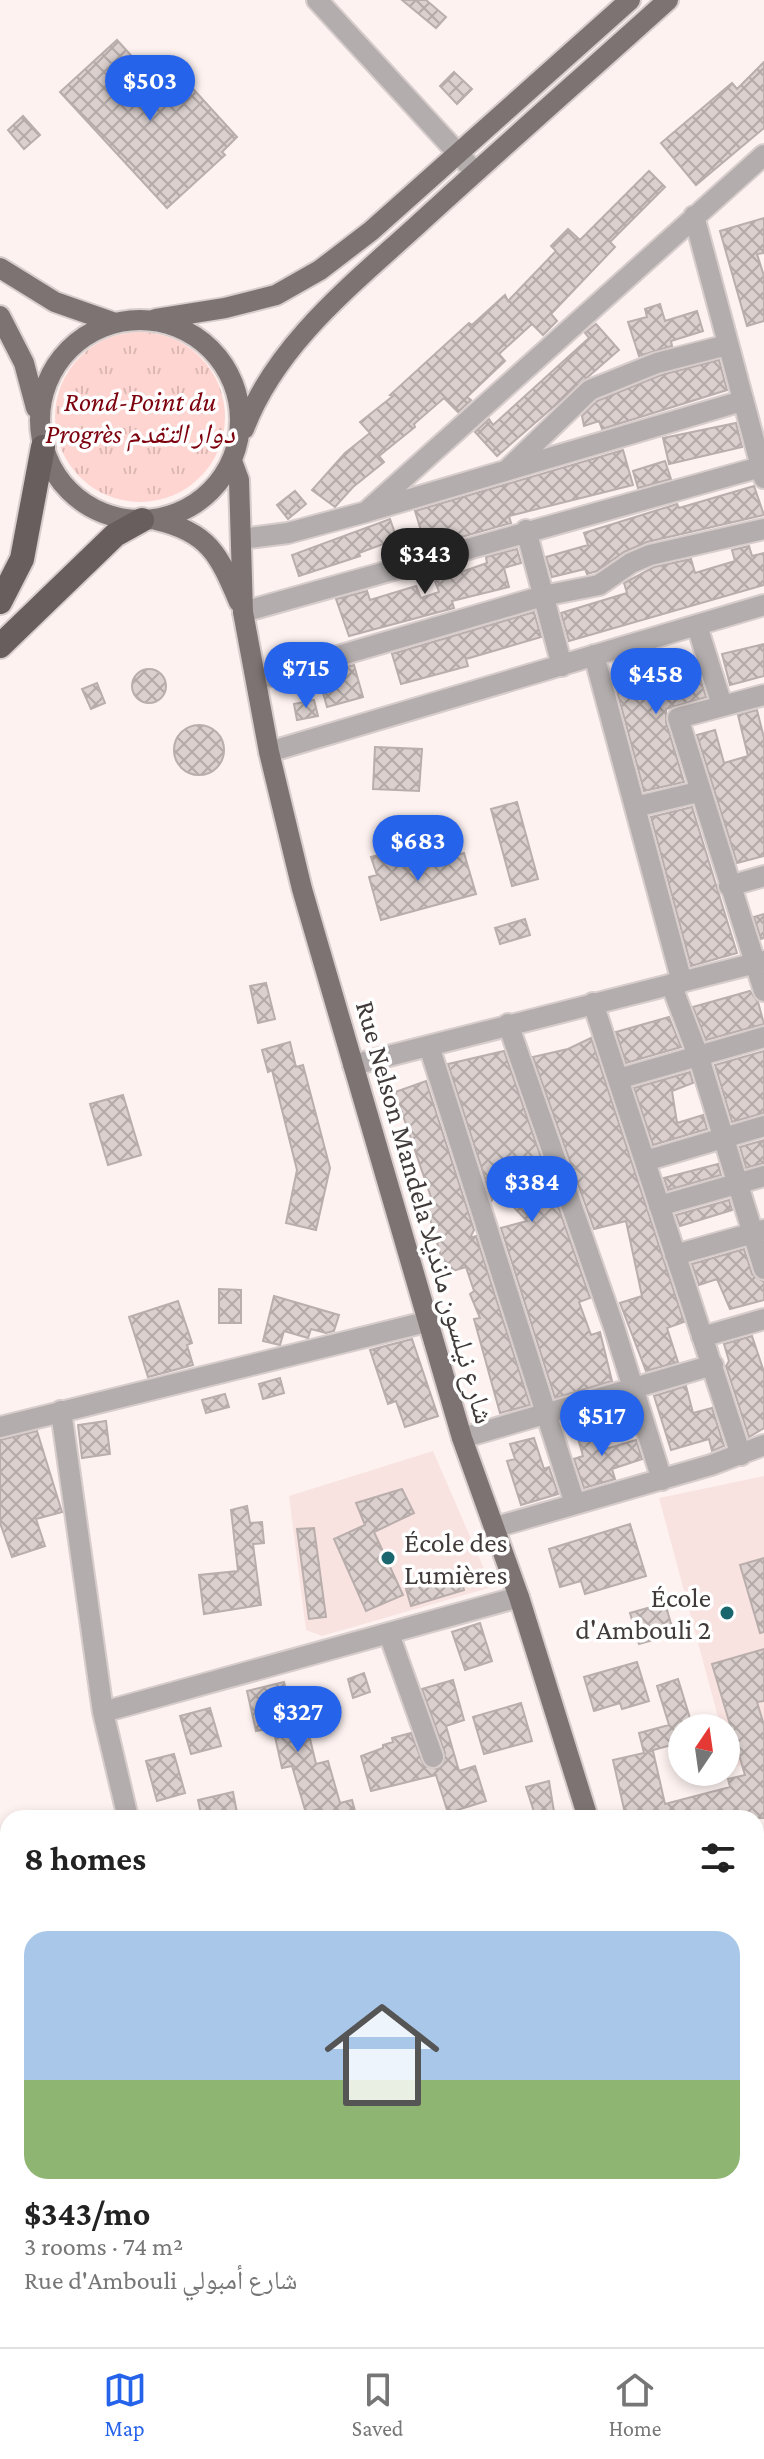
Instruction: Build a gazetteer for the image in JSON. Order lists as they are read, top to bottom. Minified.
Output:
{"streets":{"main road":["Rue Nelson Mandela شارع نيلسون مانديلا"]},"parks":["Rond-Point du Progrès دوار التقدم"],"places":["École des Lumières","École d'Ambouli 2"],"north":"top","page":{"price":["$503","$343","$715","$458","$683","$384","$517","$327"],"heading":"8 homes","list":[{"name":"$343/mo","note":"3 rooms · 74 m² · Rue d'Ambouli شارع أمبولي"}],"tabs":["Map","Saved","Home"]}}
